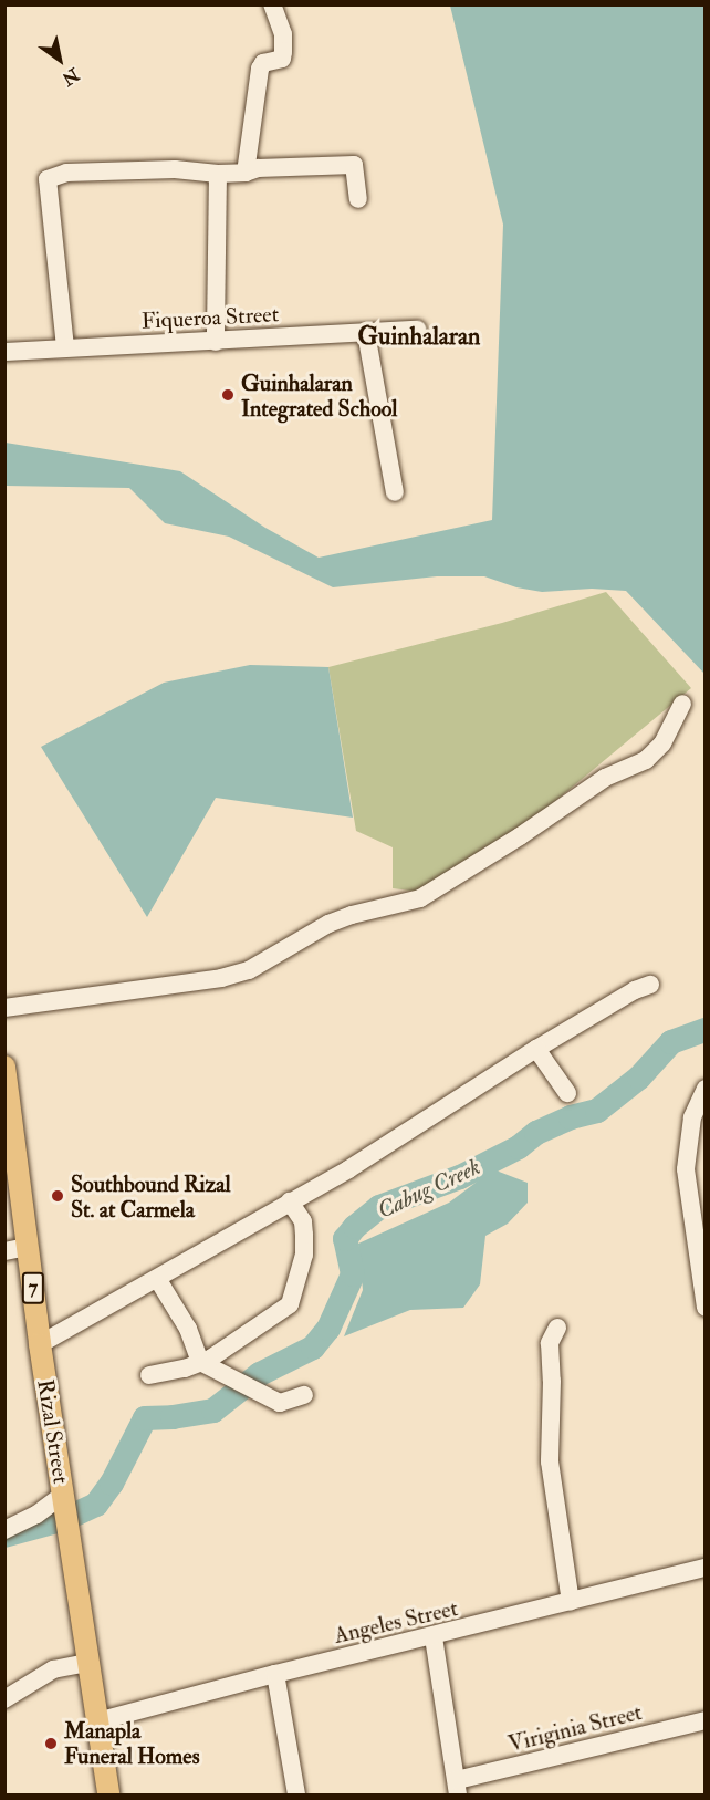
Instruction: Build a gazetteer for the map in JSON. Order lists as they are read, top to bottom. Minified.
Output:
{"streets":{"main road":["7","Rizal Street"],"street":["Fiqueroa Street","Angeles Street","Viriginia Street"]},"crossings":[["Rizal Street","Angeles Street"]],"districts":["Guinhalaran"],"water":["Cabug Creek"],"places":["Guinhalaran Integrated School","Southbound Rizal St. at Carmela","Manapla Funeral Homes"],"north":"bottom right"}
